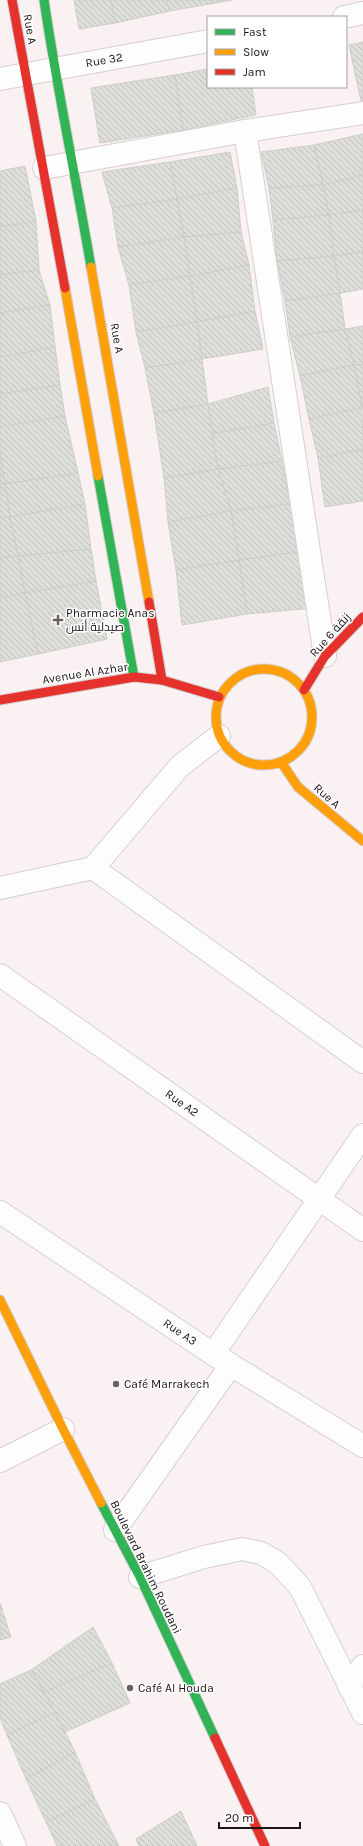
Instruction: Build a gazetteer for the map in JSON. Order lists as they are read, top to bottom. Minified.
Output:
{"streets":{"street":["Rue A","Rue 32","Rue 6 زنقة","Avenue Al Azhar","Rue A2","Rue A3","Boulevard Brahim Roudani"]},"crossings":[["Rue A","Rue 32"],["Rue A","Rue 6 زنقة"],["Rue A","Avenue Al Azhar"],["Rue 6 زنقة","Avenue Al Azhar"]],"places":{"health":["Pharmacie Anas صيدلية أنس"],"other":["Café Marrakech","Café Al Houda"]},"legend":["Fast","Slow","Jam"],"scale_bar":"20 m"}
